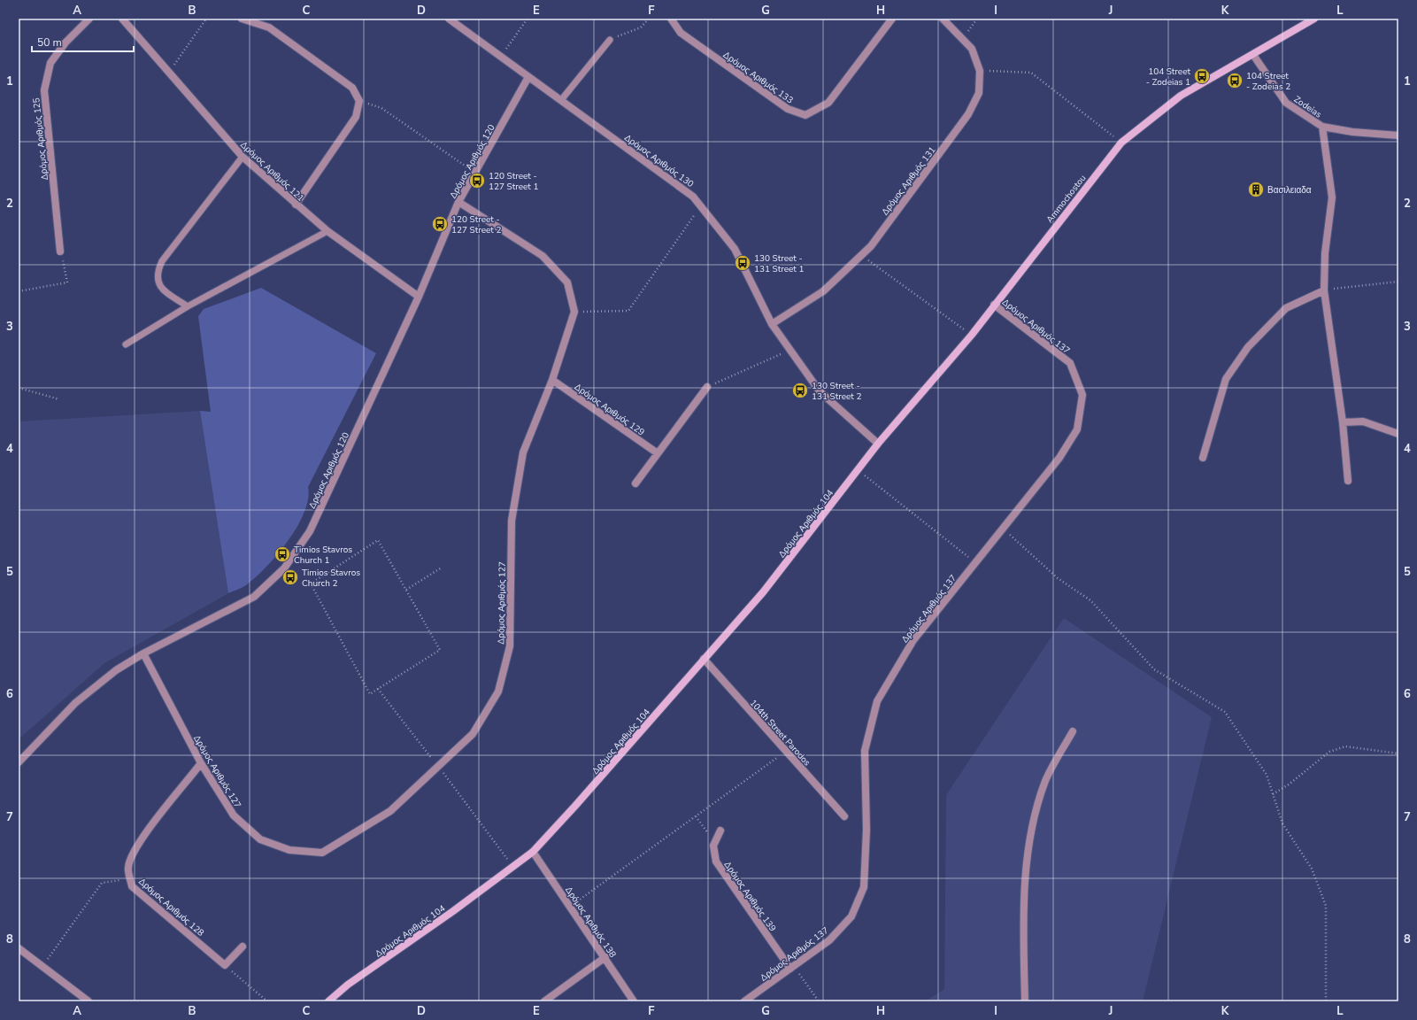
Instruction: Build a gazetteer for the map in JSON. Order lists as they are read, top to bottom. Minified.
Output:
{"streets":{"street":["Δρόμος Αριθμός 133","Zodeias","Δρόμος Αριθμός 125","Δρόμος Αριθμός 130","Δρόμος Αριθμός 120","Δρόμος Αριθμός 121","Δρόμος Αριθμός 131","Ammochostou","Δρόμος Αριθμός 137","Δρόμος Αριθμός 129","Δρόμος Αριθμός 104","Δρόμος Αριθμός 127","104th Street Parodos","Δρόμος Αριθμός 139","Δρόμος Αριθμός 128","Δρόμος Αριθμός 138"]},"crossings":[["Zodeias","Ammochostou"],["Δρόμος Αριθμός 130","Δρόμος Αριθμός 120"],["Δρόμος Αριθμός 130","Δρόμος Αριθμός 131"],["Δρόμος Αριθμός 130","Ammochostou"],["Δρόμος Αριθμός 130","Δρόμος Αριθμός 104"],["Δρόμος Αριθμός 120","Δρόμος Αριθμός 121"],["Δρόμος Αριθμός 120","Δρόμος Αριθμός 127"],["Ammochostou","Δρόμος Αριθμός 137"],["Ammochostou","Δρόμος Αριθμός 104"],["Δρόμος Αριθμός 137","Δρόμος Αριθμός 139"],["Δρόμος Αριθμός 129","Δρόμος Αριθμός 127"],["Δρόμος Αριθμός 104","104th Street Parodos"],["Δρόμος Αριθμός 104","Δρόμος Αριθμός 138"],["Δρόμος Αριθμός 127","Δρόμος Αριθμός 128"]],"places":{"bus stop":["104 Street - Zodeias 1","104 Street - Zodeias 2","120 Street - 127 Street 1","120 Street - 127 Street 2","130 Street - 131 Street 1","130 Street - 131 Street 2","Timios Stavros Church 1","Timios Stavros Church 2"],"building":["Βασιλειαδα"]},"scale_bar":"50 m","grid":{"columns":["A","B","C","D","E","F","G","H","I","J","K","L"],"rows":["1","2","3","4","5","6","7","8"]}}
